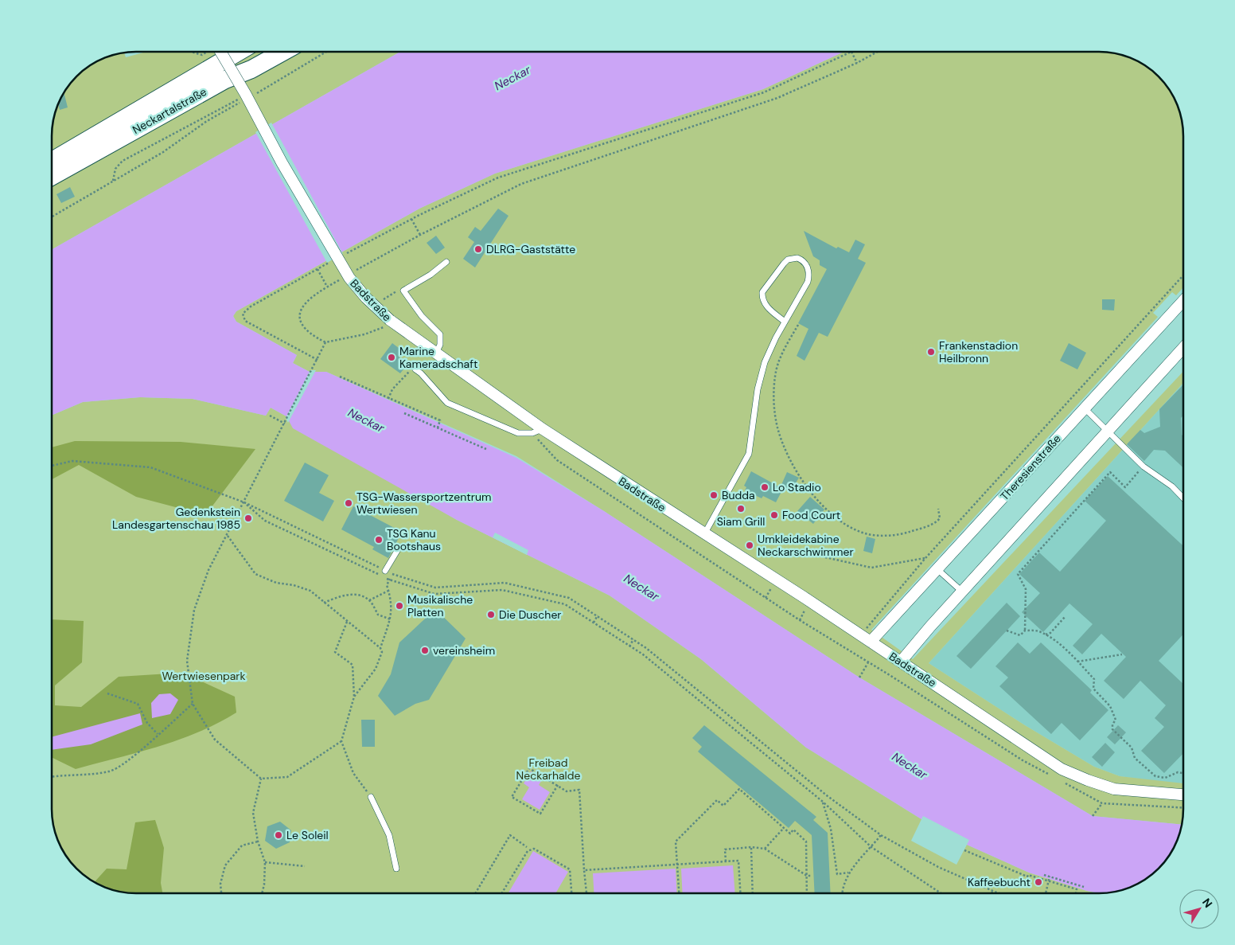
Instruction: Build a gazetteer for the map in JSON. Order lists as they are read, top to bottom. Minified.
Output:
{"streets":{"main road":["Neckartalstraße"],"street":["Badstraße","Theresienstraße"]},"crossings":[["Neckartalstraße","Badstraße"],["Badstraße","Theresienstraße"]],"water":["Neckar"],"parks":["Wertwiesenpark","Freibad Neckarhalde"],"places":["DLRG-Gaststätte","Frankenstadion Heilbronn","Marine Kameradschaft","Lo Stadio","Budda","TSG-Wassersportzentrum Wertwiesen","Siam Grill","Food Court","Gedenkstein Landesgartenschau 1985","TSG Kanu Bootshaus","Umkleidekabine Neckarschwimmer","Musikalische Platten","Die Duscher","vereinsheim","Le Soleil","Kaffeebucht"],"north":"top right"}
